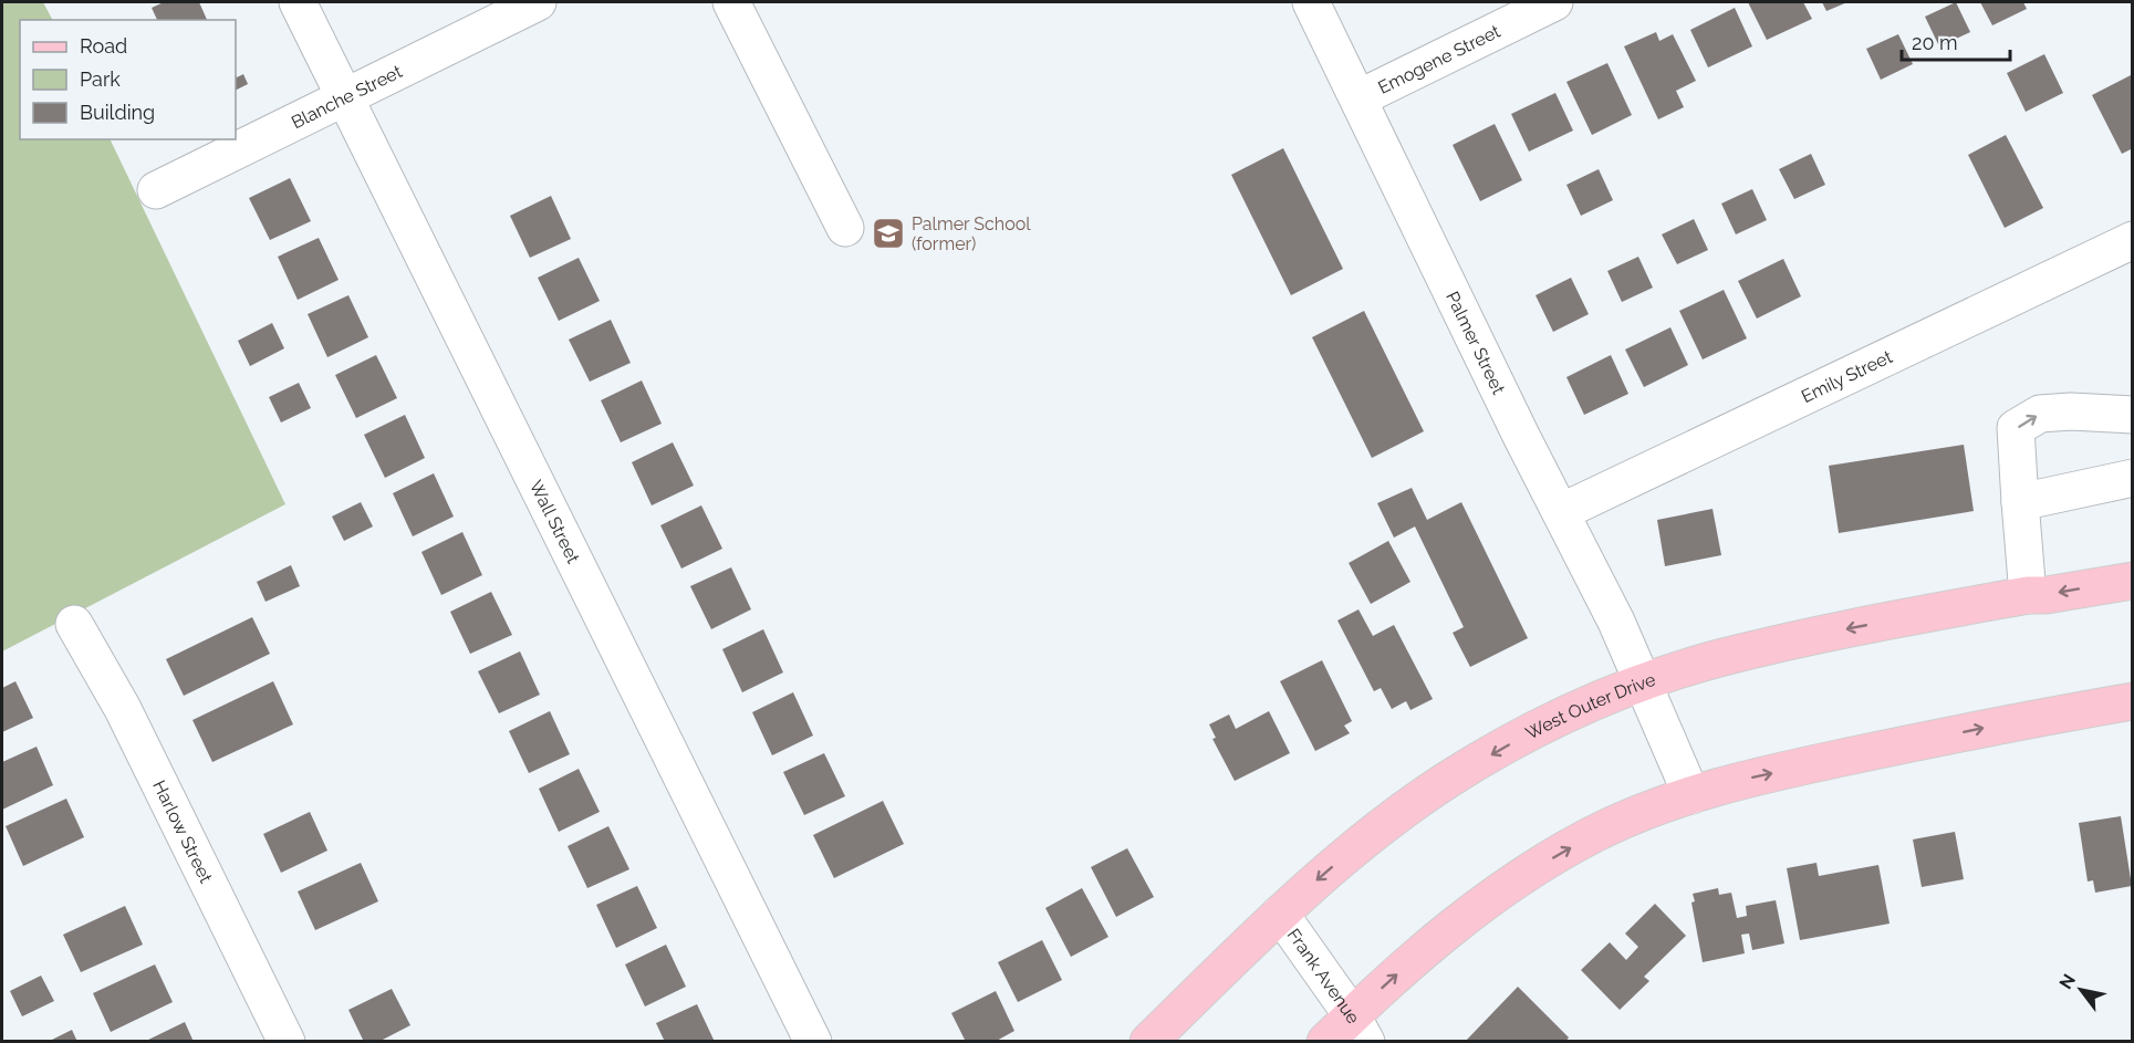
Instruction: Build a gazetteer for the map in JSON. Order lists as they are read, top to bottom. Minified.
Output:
{"streets":{"main road":["West Outer Drive"],"street":["Emogene Street","Blanche Street","Palmer Street","Emily Street","Wall Street","Harlow Street","Frank Avenue"]},"crossings":[["Emogene Street","Palmer Street"],["Blanche Street","Wall Street"],["Palmer Street","Emily Street"],["Palmer Street","West Outer Drive"],["West Outer Drive","Frank Avenue"]],"places":{"school or university":["Palmer School (former)"]},"legend":["Road","Park","Building"],"scale_bar":"20 m","north":"top left"}
